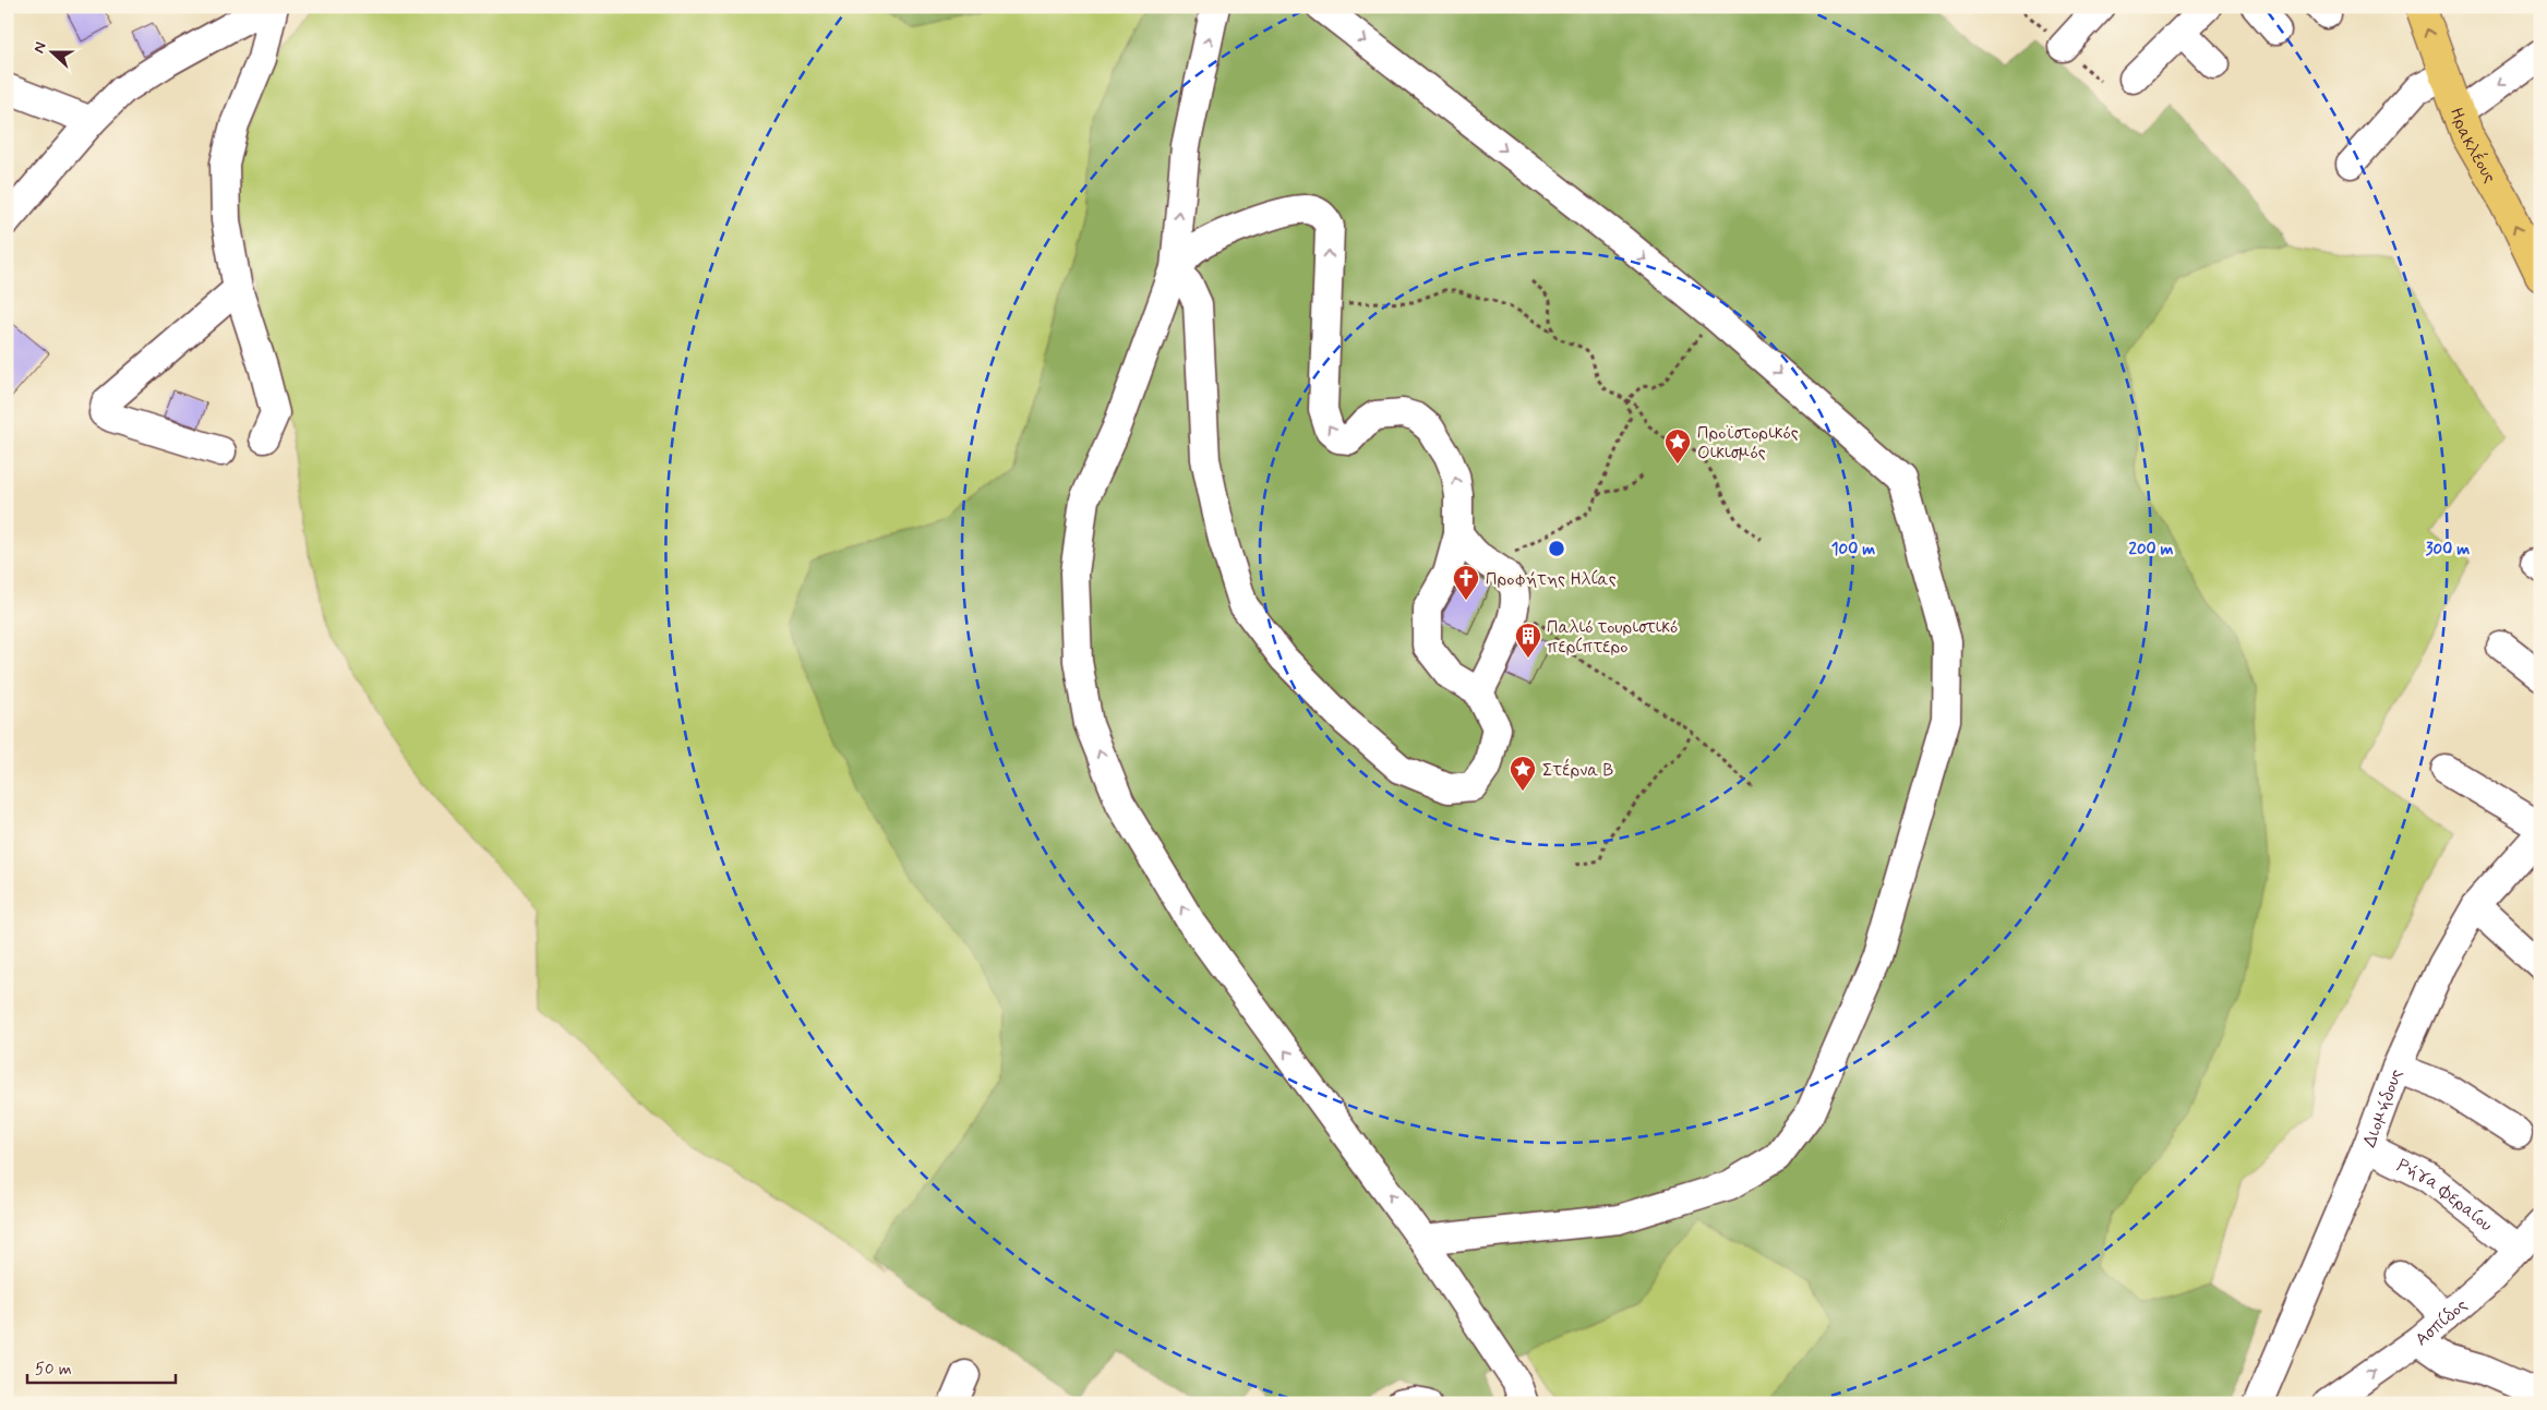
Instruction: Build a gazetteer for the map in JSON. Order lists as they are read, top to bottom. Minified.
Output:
{"streets":{"main road":["Ηρακλέους"],"street":["Διομήδους","Ρήγα Φεραίου","Ασπίδος"]},"crossings":[["Διομήδους","Ρήγα Φεραίου"],["Ρήγα Φεραίου","Ασπίδος"]],"one_way":["Ηρακλέους","Ασπίδος"],"places":{"place":["Προϊστορικός Οικισμός","Στέρνα Β"],"church":["Προφήτης Ηλίας"],"building":["Παλιό τουριστικό περίπτερο"]},"scale_bar":"50 m","north":"left","rings":["100 m","200 m","300 m"]}
